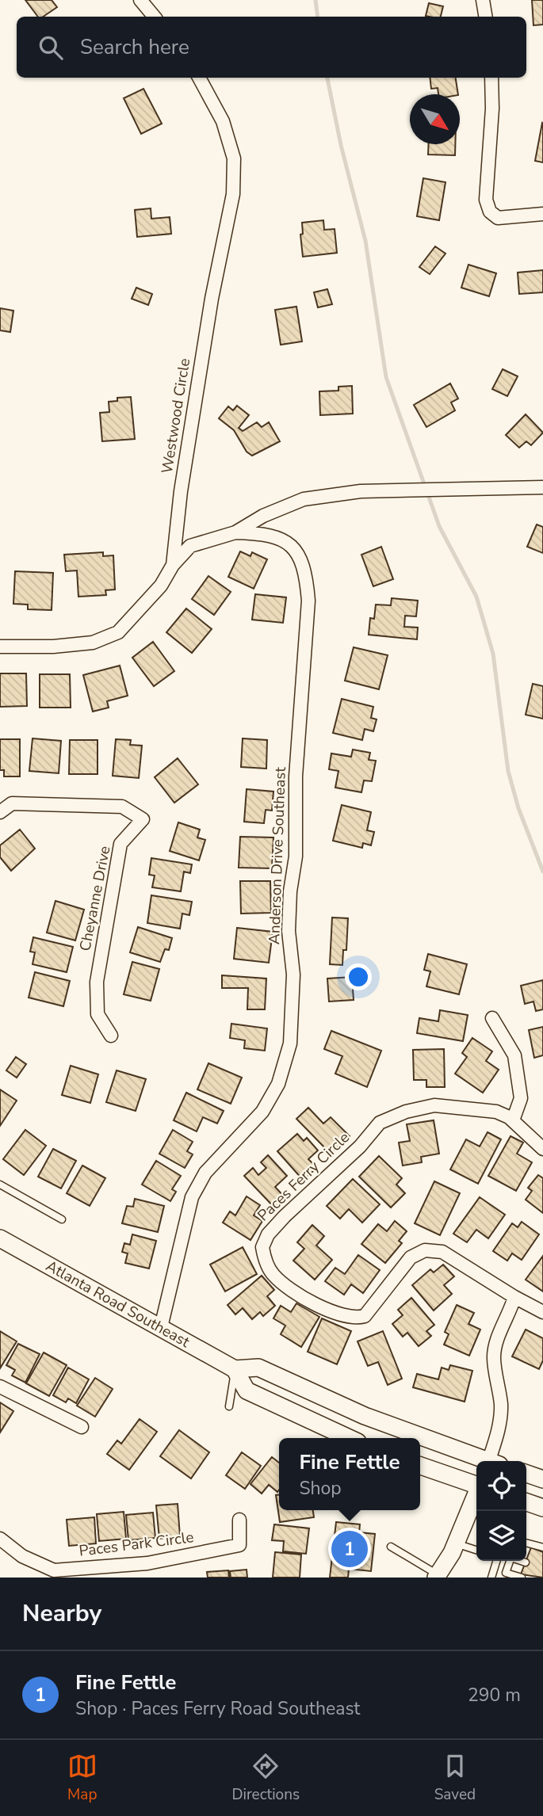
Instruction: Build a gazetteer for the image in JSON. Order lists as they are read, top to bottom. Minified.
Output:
{"streets":{"main road":["Atlanta Road Southeast"],"street":["Westwood Circle","Anderson Drive Southeast","Cheyanne Drive","Paces Ferry Circle","Paces Park Circle"]},"crossings":[["Westwood Circle","Anderson Drive Southeast"],["Anderson Drive Southeast","Atlanta Road Southeast"]],"north":"bottom right","page":{"search":"Search here","popup":["Fine Fettle","Shop"],"pins":"1","heading":"Nearby","list":[{"mark":"1","name":"Fine Fettle","note":"Shop · Paces Ferry Road Southeast","value":"290 m"}],"nav":["Map","Directions","Saved"]}}
